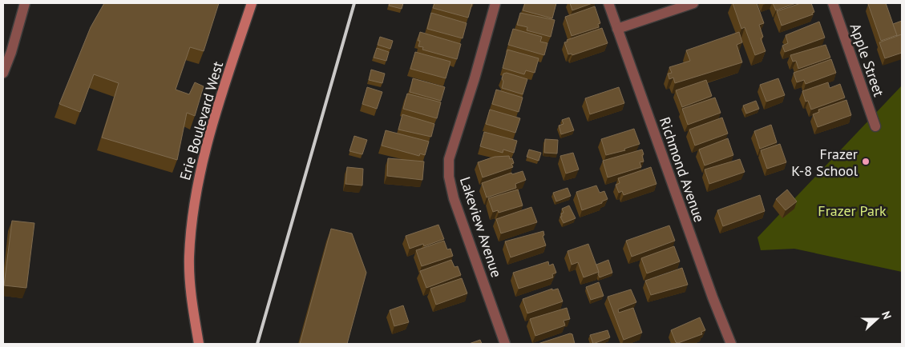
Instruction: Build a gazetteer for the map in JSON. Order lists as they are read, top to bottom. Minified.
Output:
{"streets":{"main road":["Erie Boulevard West"],"street":["Apple Street","Richmond Avenue","Lakeview Avenue"]},"parks":["Frazer Park"],"places":["Frazer K-8 School"],"north":"right"}
